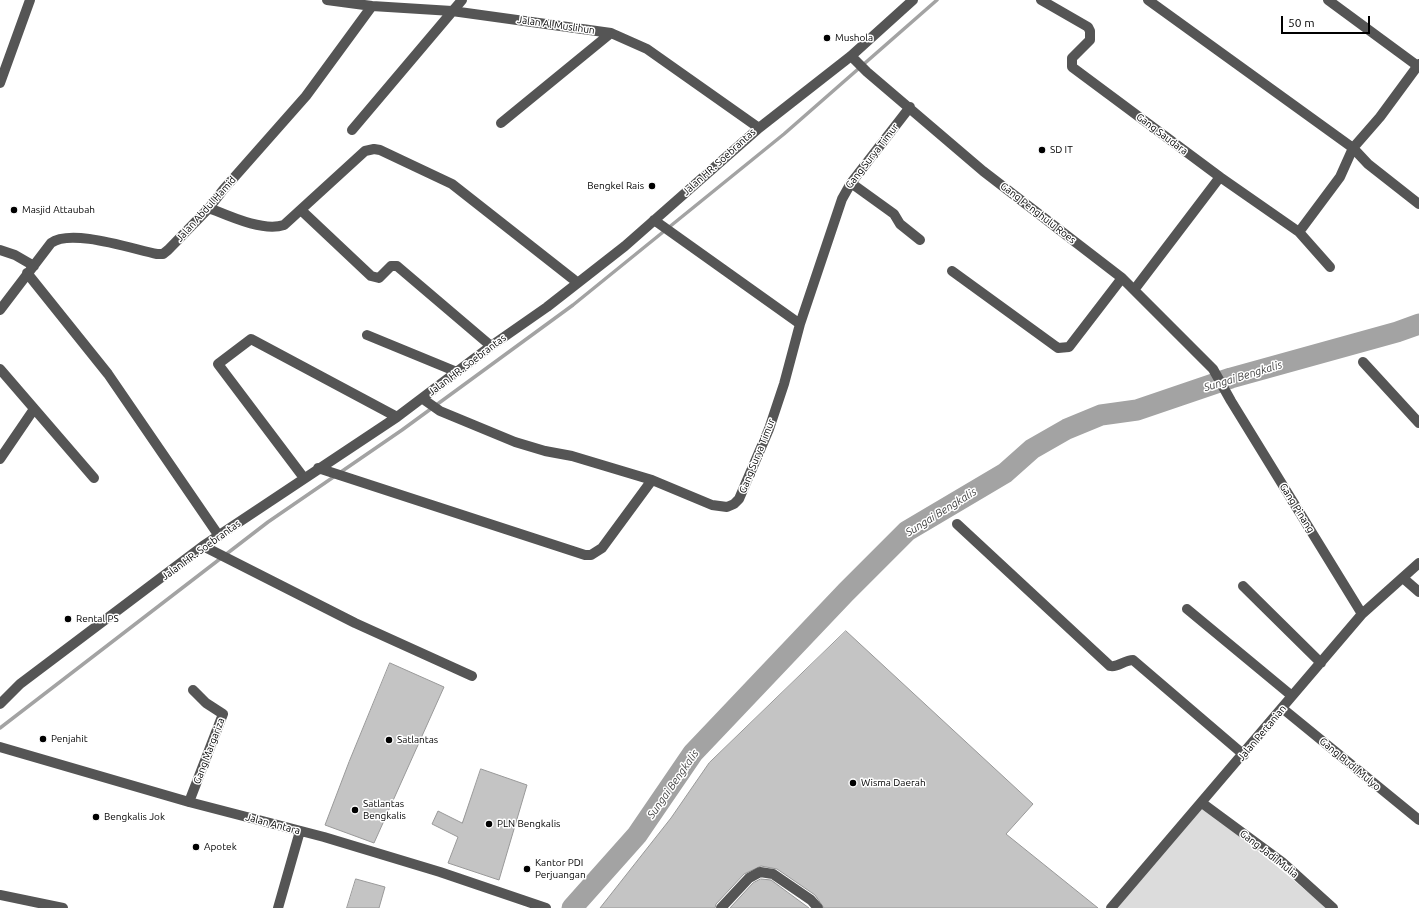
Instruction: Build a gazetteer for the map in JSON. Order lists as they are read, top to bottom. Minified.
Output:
{"streets":{"street":["Jalan Al Muslihun","Gang Saudara","Gang Surya Timur","Jalan HR. Soebrantas","Jalan Abdul Hamid","Gang Penghulu Roes","Gang Pinang","Jalan Pertanian","Gang Margariza","Gang Budi Mulyo","Jalan Antara","Gang Jadi Mulia"]},"crossings":[["Jalan Al Muslihun","Jalan HR. Soebrantas"],["Jalan Al Muslihun","Jalan Abdul Hamid"],["Gang Surya Timur","Jalan HR. Soebrantas"],["Gang Surya Timur","Gang Penghulu Roes"],["Jalan HR. Soebrantas","Gang Penghulu Roes"],["Gang Penghulu Roes","Gang Pinang"],["Gang Pinang","Jalan Pertanian"],["Jalan Pertanian","Gang Budi Mulyo"],["Jalan Pertanian","Gang Jadi Mulia"],["Gang Margariza","Jalan Antara"]],"water":["Sungai Bengkalis"],"places":["Mushola","SD IT","Bengkel Rais","Masjid Attaubah","Rental PS","Penjahit","Satlantas","Wisma Daerah","Satlantas Bengkalis","Bengkalis Jok","PLN Bengkalis","Apotek","Kantor PDI Perjuangan"],"scale_bar":"50 m"}
